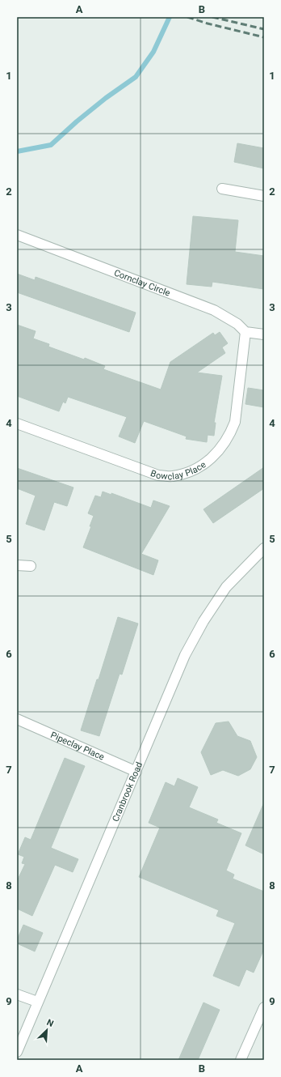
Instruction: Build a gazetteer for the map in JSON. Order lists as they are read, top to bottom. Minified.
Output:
{"streets":{"street":["Cornclay Circle","Bowclay Place","Pipeclay Place","Cranbrook Road"]},"crossings":[["Cornclay Circle","Bowclay Place"],["Pipeclay Place","Cranbrook Road"]],"north":"top right","grid":{"columns":["A","B"],"rows":["1","2","3","4","5","6","7","8","9"]}}
